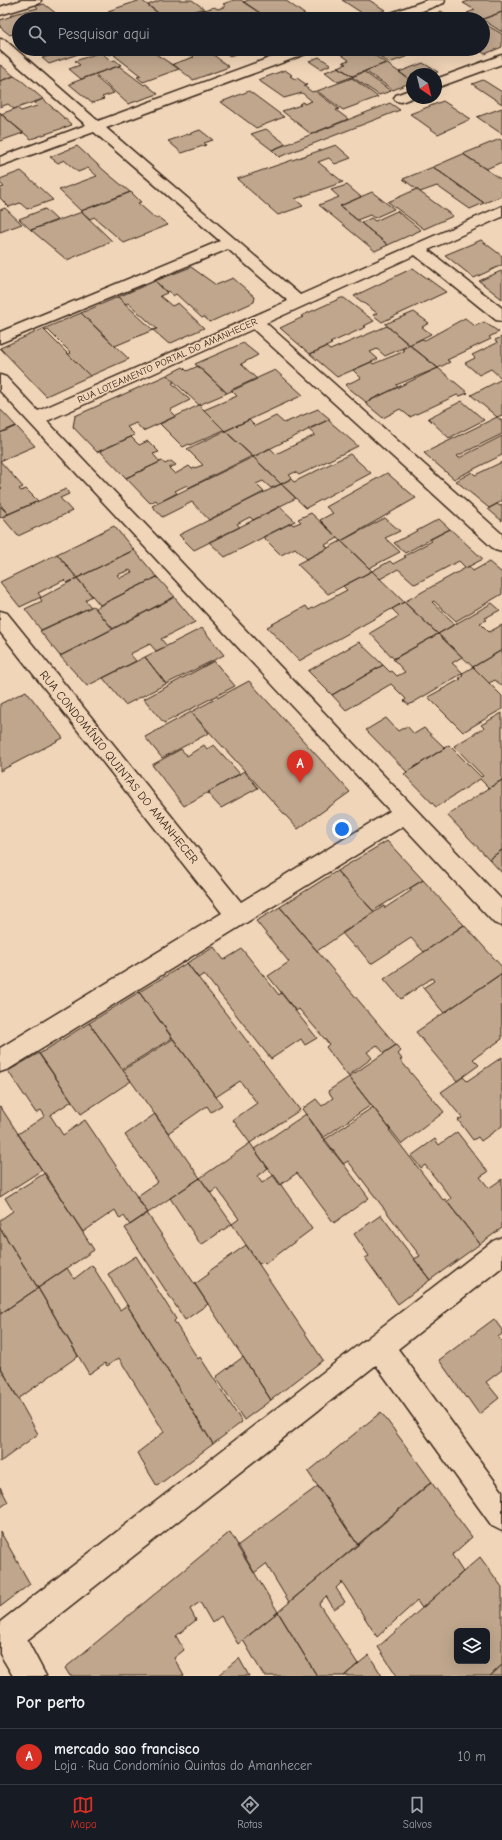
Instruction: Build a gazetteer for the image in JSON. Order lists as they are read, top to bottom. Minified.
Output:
{"streets":{"street":["RUA LOTEAMENTO PORTAL DO AMANHECER","RUA CONDOMÍNIO QUINTAS DO AMANHECER"]},"north":"bottom right","page":{"search":"Pesquisar aqui","pins":"A","heading":"Por perto","list":[{"mark":"A","name":"mercado sao francisco","note":"Loja · Rua Condomínio Quintas do Amanhecer","value":"10 m"}],"nav":["Mapa","Rotas","Salvos"]}}
